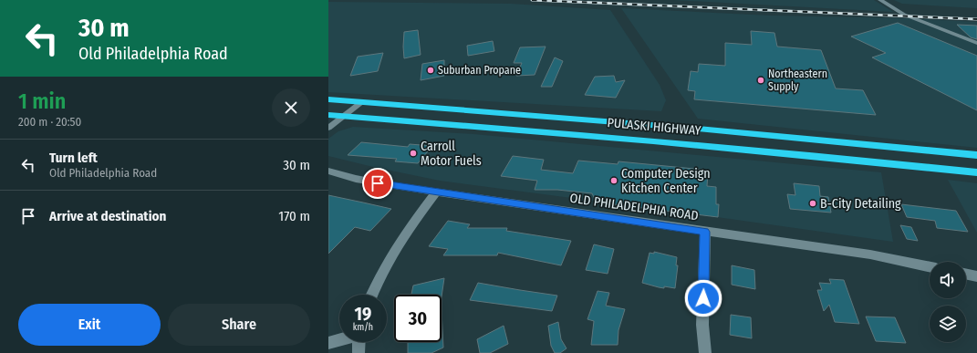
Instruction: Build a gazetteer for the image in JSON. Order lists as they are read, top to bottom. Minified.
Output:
{"streets":{"highway":["PULASKI HIGHWAY"],"street":["OLD PHILADELPHIA ROAD"]},"places":["Suburban Propane","Northeastern Supply","Carroll Motor Fuels","Computer Design Kitchen Center","B-City Detailing"],"page":{"turn":["30 m","Old Philadelphia Road"],"heading":["1 min","200 m · 20:50"],"list":[{"name":"Turn left","note":"Old Philadelphia Road","value":"30 m"},{"name":"Arrive at destination","value":"170 m"}],"speed":"19 km/h","limit":"30","buttons":["Exit","Share"]}}
